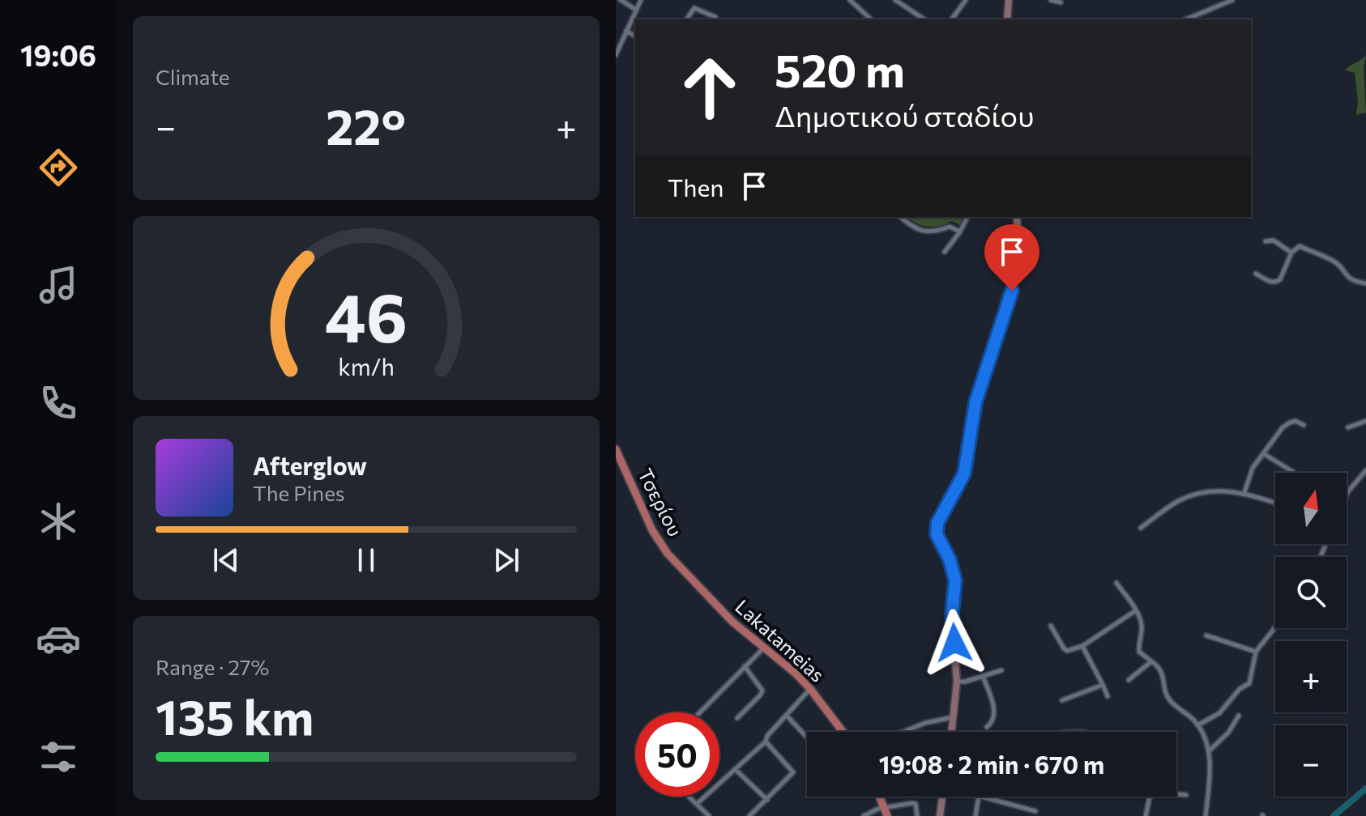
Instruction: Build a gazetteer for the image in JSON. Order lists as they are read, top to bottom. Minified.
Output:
{"streets":{"main road":["Τσερίου","Lakatameias"]},"crossings":[["Τσερίου","Lakatameias"]],"north":"top","page":{"tabs":"19:06","tile":["Climate",["Range · 27%","135 km"]],"turn":["520 m","Δημοτικού σταδίου"],"heat":["−","22°","+"],"then":"Then","song":["Afterglow","The Pines"],"map_buttons":["+","−"],"limit":"50","trip":"19:08 · 2 min · 670 m","gauge":["46","km/h"]}}
